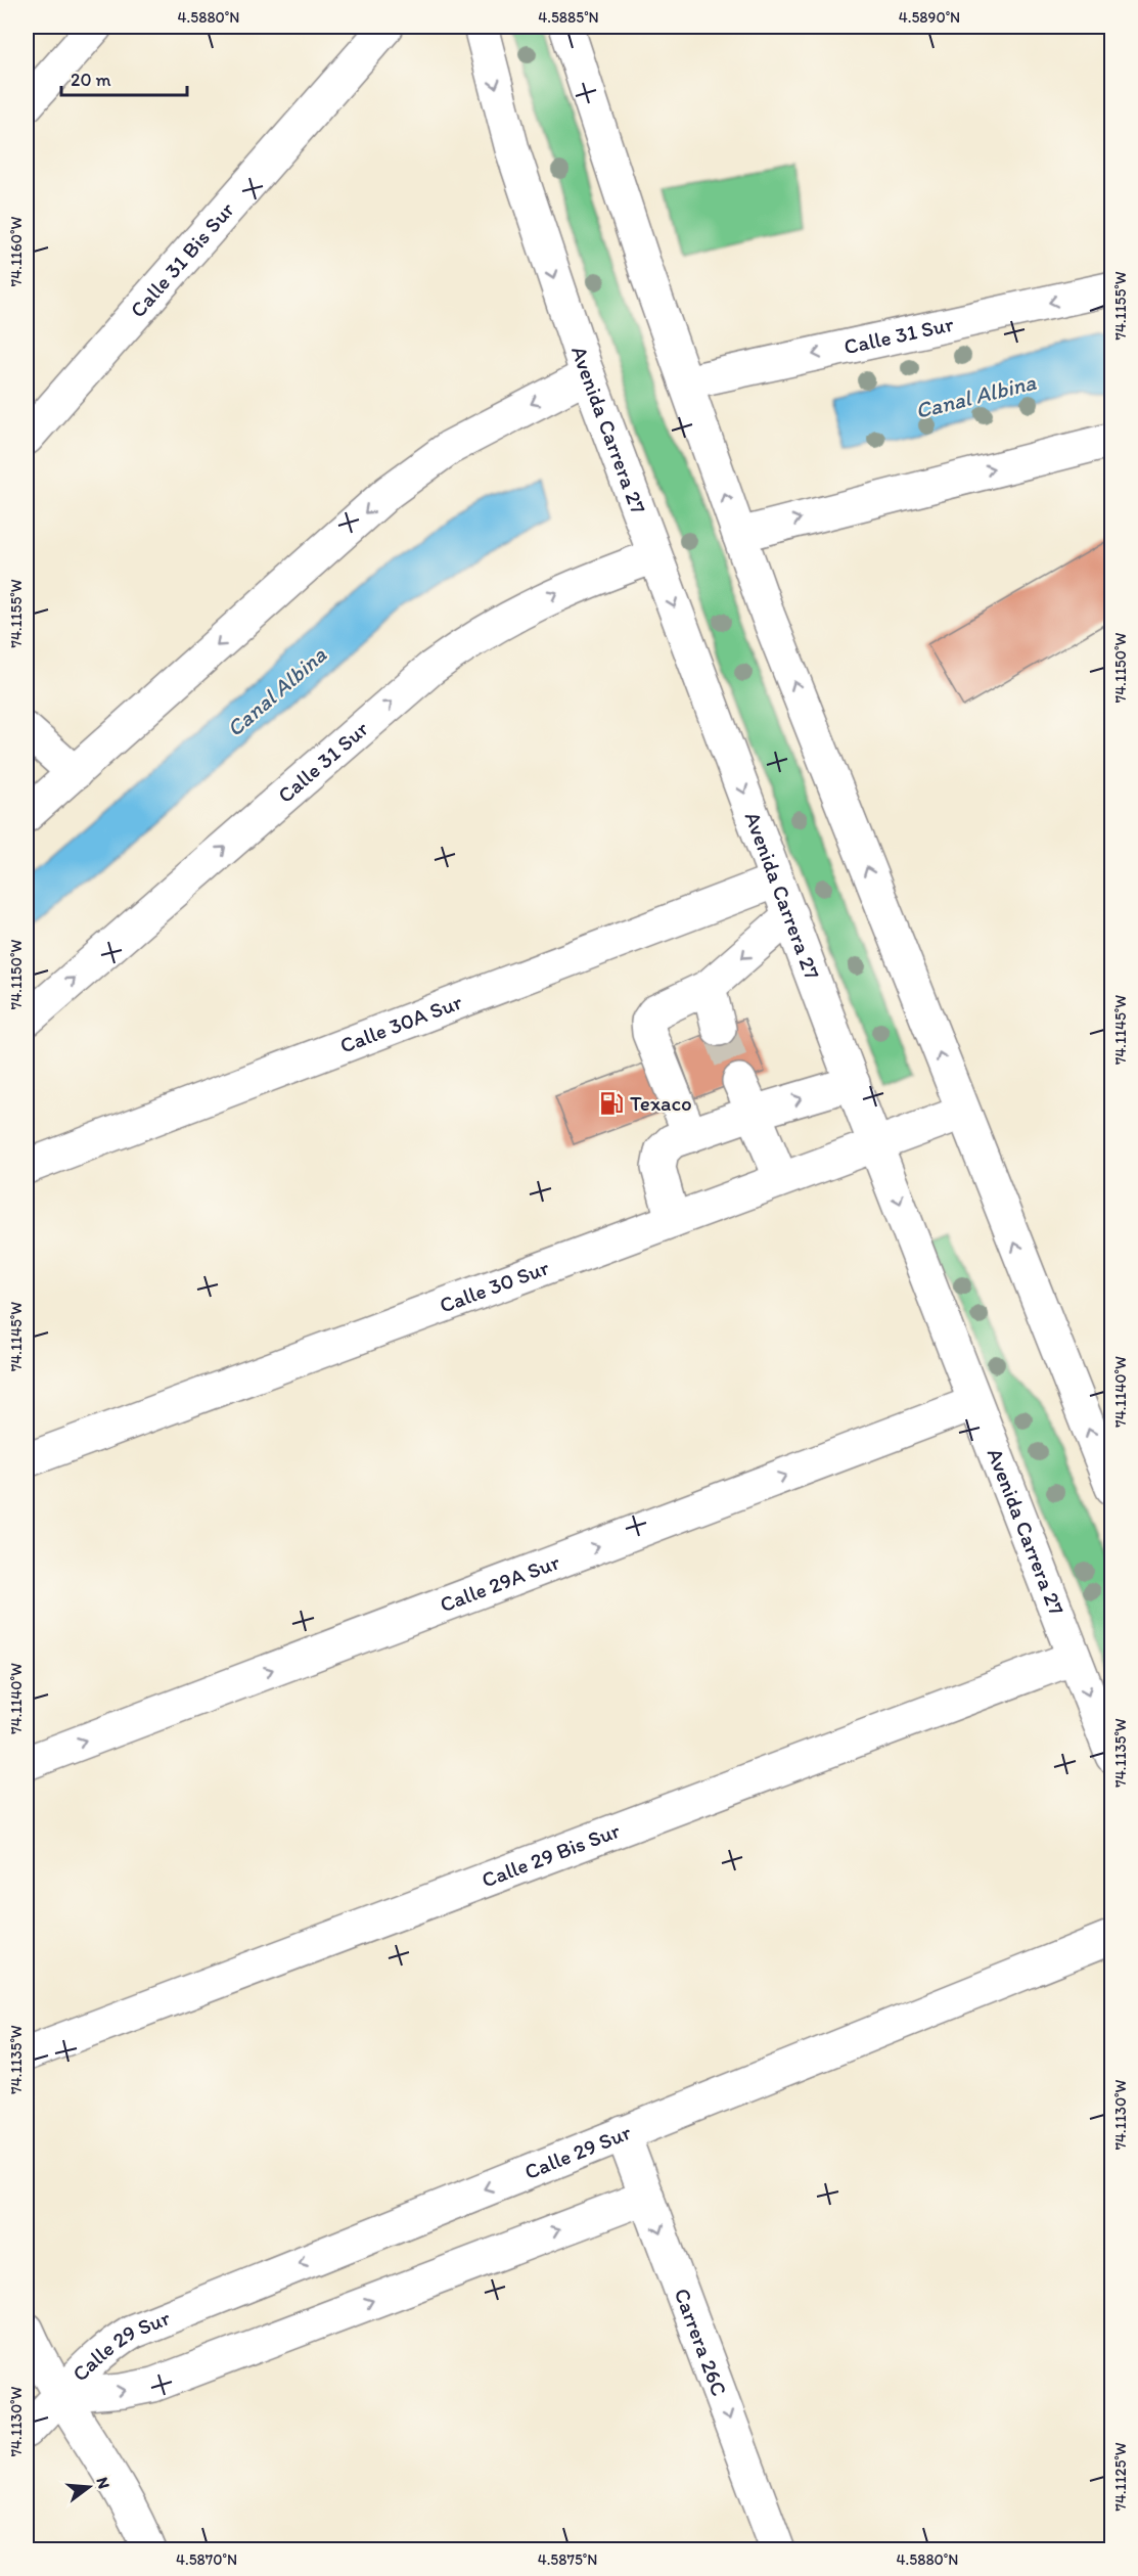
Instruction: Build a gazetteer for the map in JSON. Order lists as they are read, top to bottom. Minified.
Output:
{"streets":{"street":["Calle 31 Bis Sur","Calle 31 Sur","Avenida Carrera 27","Calle 30A Sur","Calle 30 Sur","Calle 29A Sur","Calle 29 Bis Sur","Calle 29 Sur","Carrera 26C"]},"crossings":[["Calle 31 Sur","Avenida Carrera 27"],["Avenida Carrera 27","Calle 30A Sur"],["Avenida Carrera 27","Calle 30 Sur"],["Avenida Carrera 27","Calle 29A Sur"],["Avenida Carrera 27","Calle 29 Bis Sur"],["Calle 29 Sur","Carrera 26C"]],"one_way":["Calle 29A Sur","Carrera 26C"],"water":["Canal Albina"],"places":{"fuel station":["Texaco"]},"scale_bar":"20 m","north":"right","coordinates":["4.5880°N","4.5885°N","4.5890°N","74.1160°W","74.1155°W","74.1150°W","74.1145°W","74.1140°W","74.1135°W","74.1130°W","74.1125°W","4.5870°N","4.5875°N"]}
